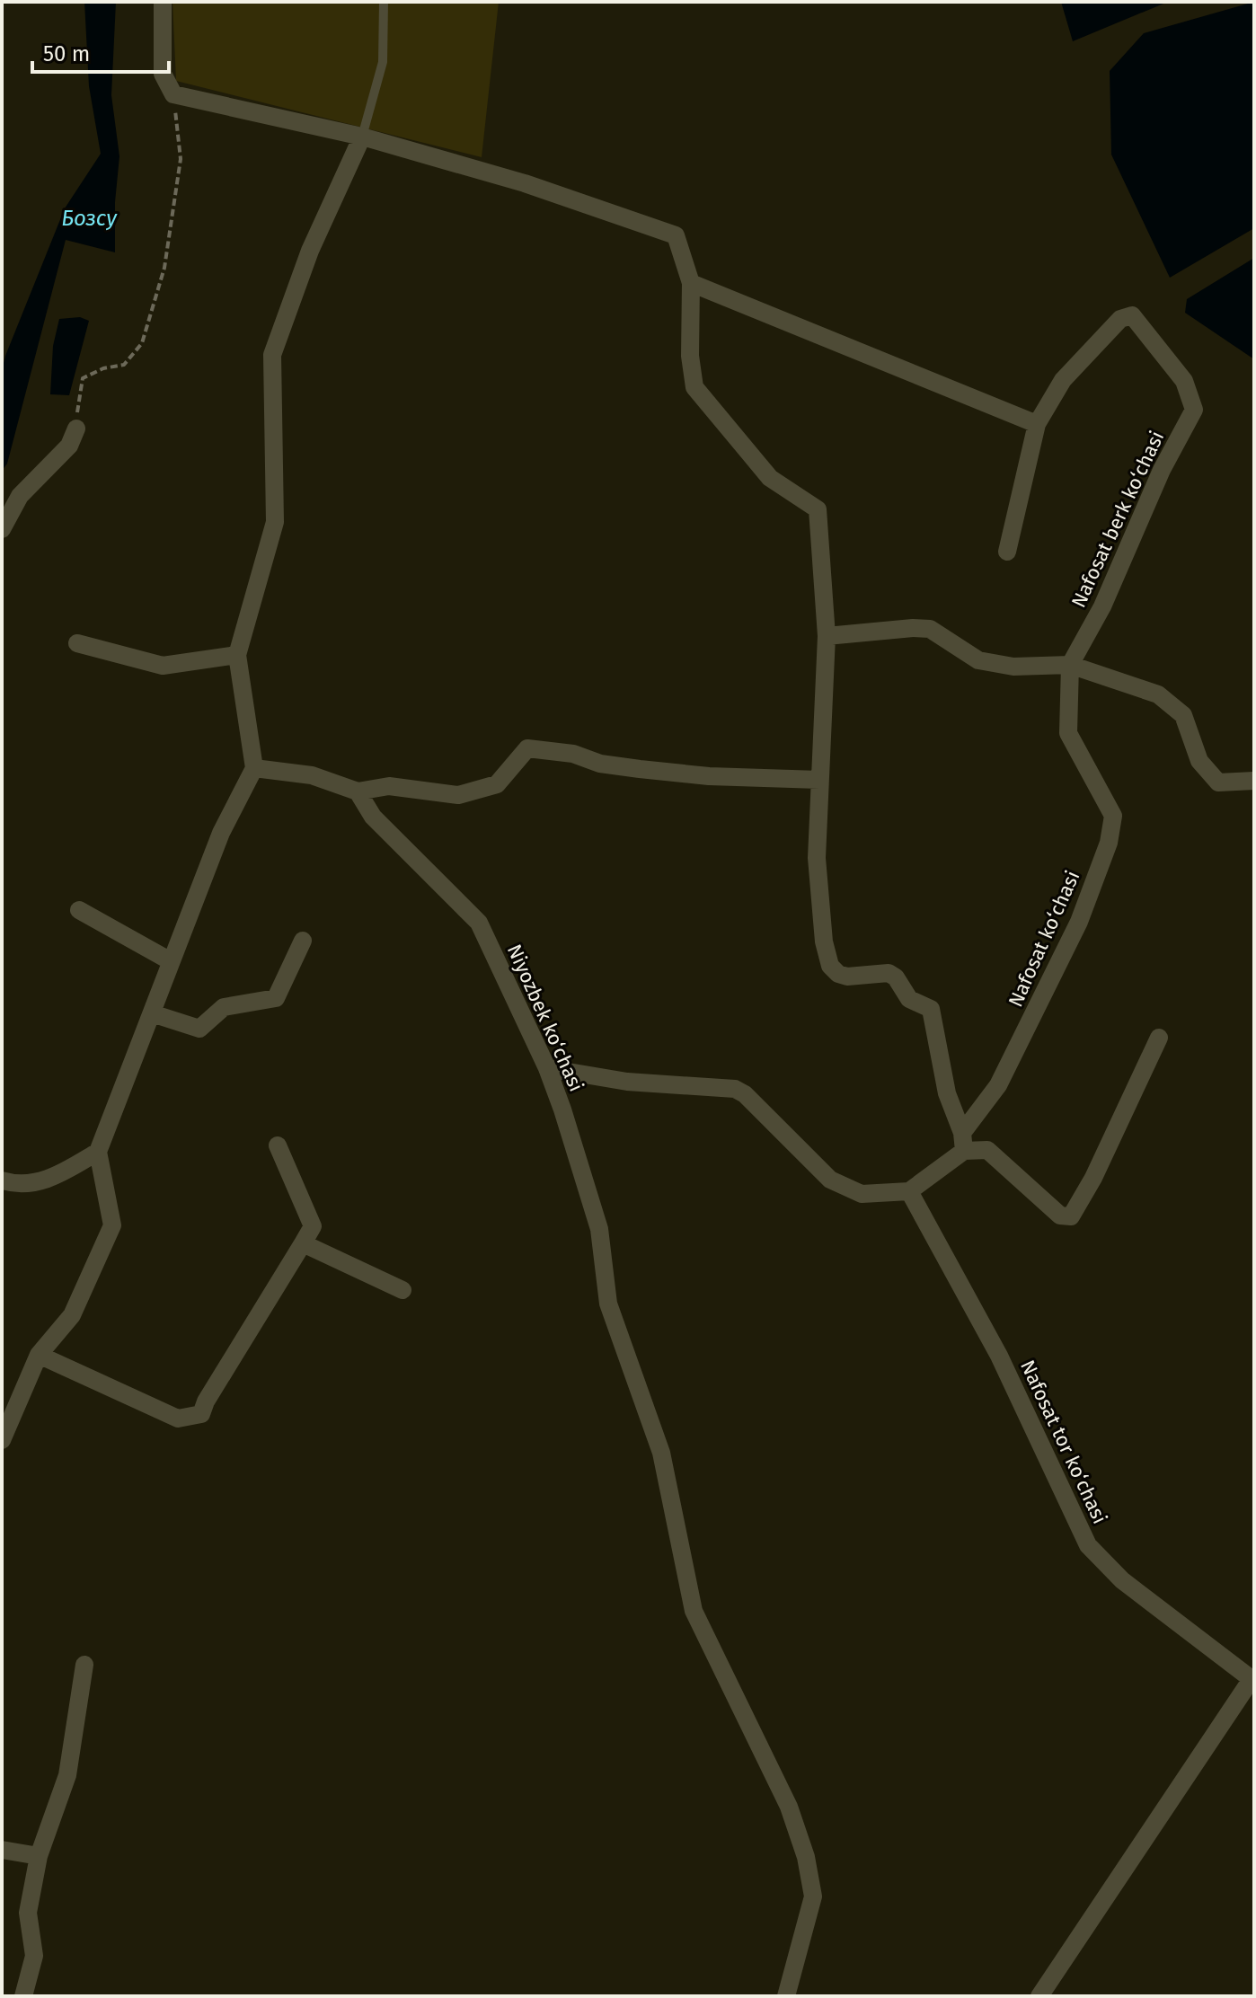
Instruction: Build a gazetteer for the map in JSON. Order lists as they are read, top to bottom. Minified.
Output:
{"streets":{"street":["Nafosat berk ko‘chasi","Nafosat ko‘chasi","Niyozbek ko‘chasi","Nafosat tor ko‘chasi"]},"crossings":[["Nafosat berk ko‘chasi","Nafosat ko‘chasi"],["Nafosat ko‘chasi","Nafosat tor ko‘chasi"]],"water":["Бозсу"],"scale_bar":"50 m"}
